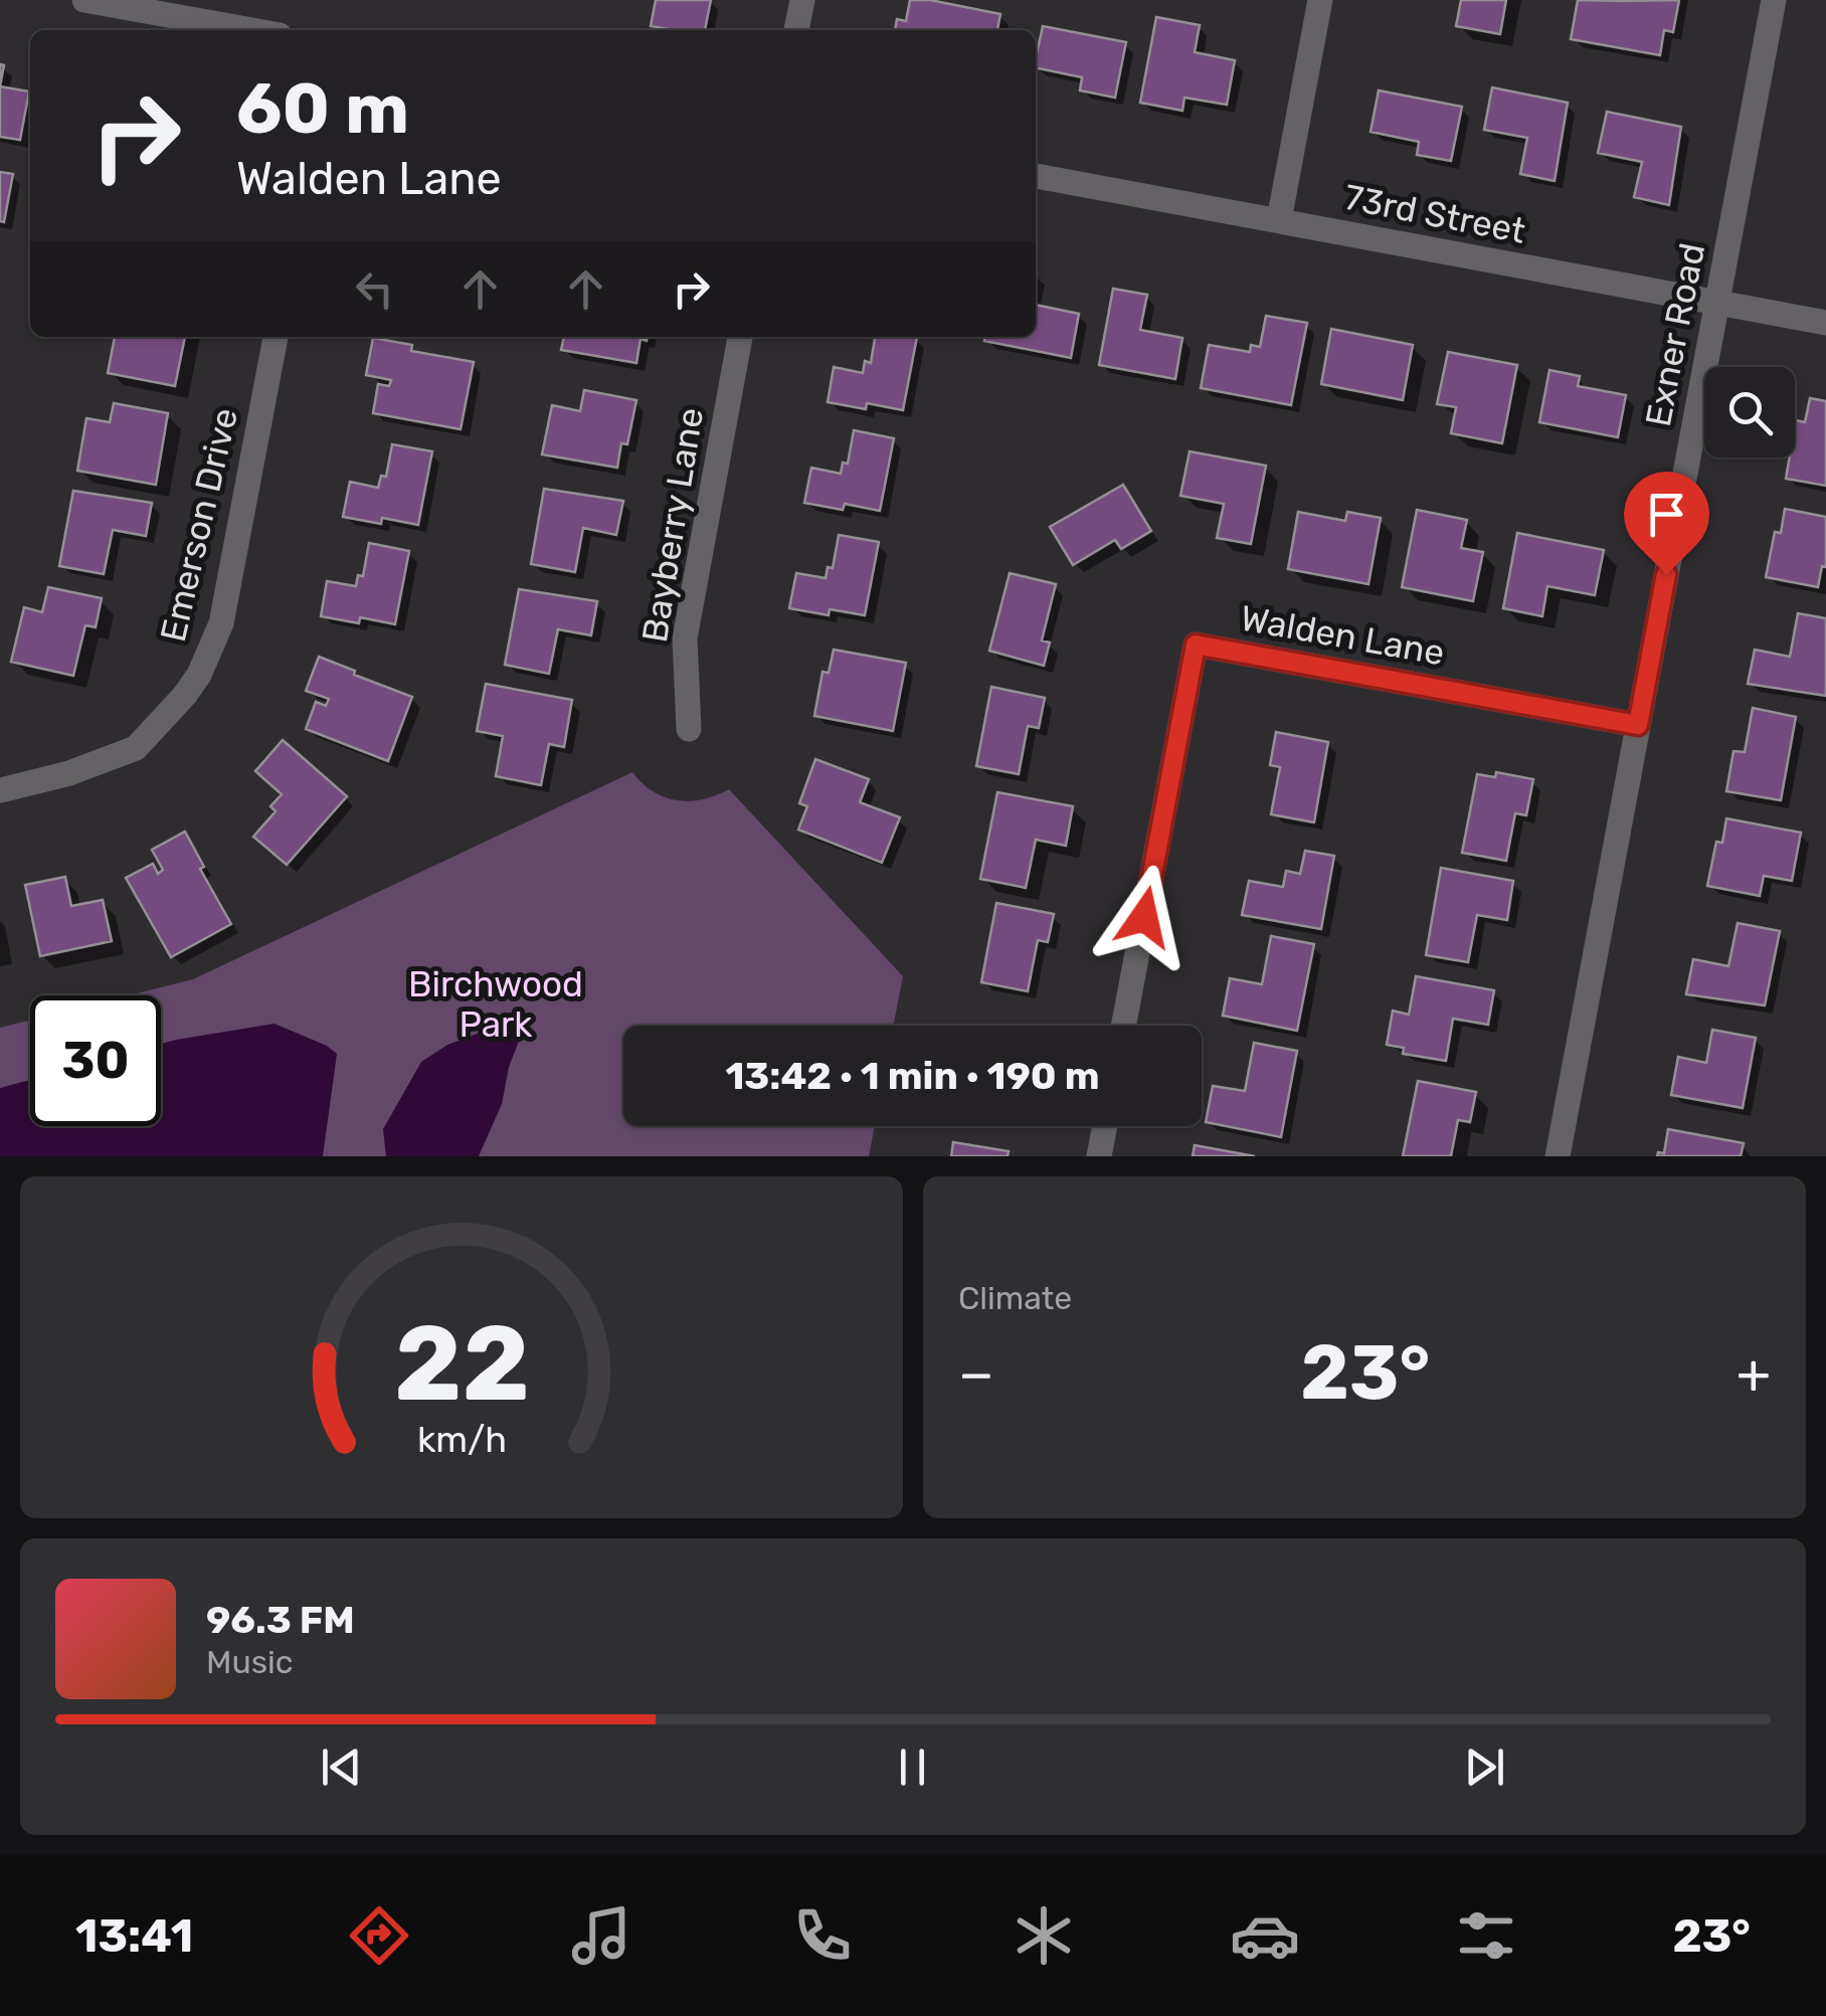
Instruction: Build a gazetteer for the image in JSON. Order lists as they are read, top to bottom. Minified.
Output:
{"streets":{"street":["73rd Street","Exner Road","Emerson Drive","Bayberry Lane","Walden Lane"]},"crossings":[["73rd Street","Exner Road"],["Exner Road","Walden Lane"]],"parks":["Birchwood Park"],"page":{"turn":["60 m","Walden Lane"],"limit":"30","trip":"13:42 · 1 min · 190 m","tile":"Climate","heat":["−","23°","+"],"song":["96.3 FM","Music"],"tabs":["13:41","23°"],"gauge":["22","km/h"]}}
